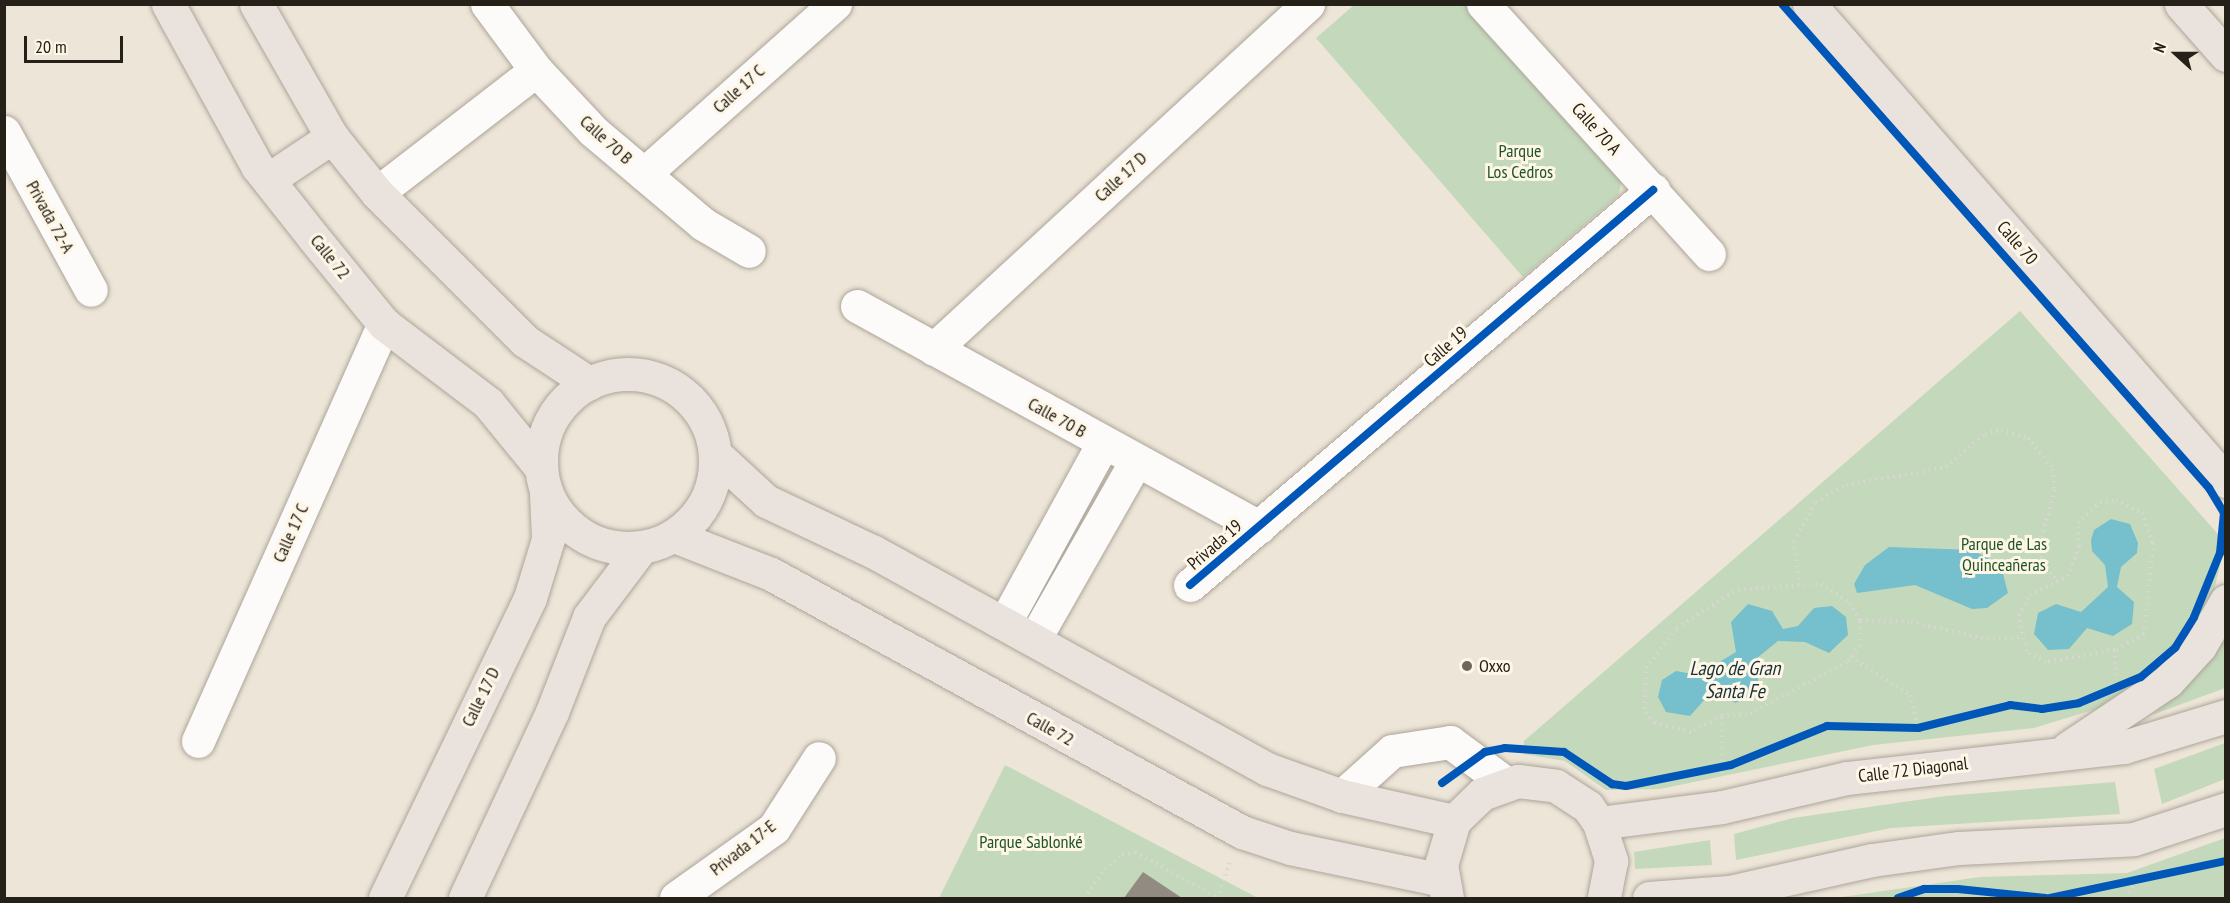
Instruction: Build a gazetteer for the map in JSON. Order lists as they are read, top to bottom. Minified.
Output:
{"streets":{"main road":["Calle 17 D","Calle 70","Calle 72","Calle 72 Diagonal"],"street":["Calle 17 C","Calle 70 A","Calle 70 B","Privada 72-A","Calle 19","Privada 19","Privada 17-E"]},"crossings":[["Calle 17 C","Calle 70 B"],["Calle 17 C","Calle 72"],["Calle 70 A","Calle 19"],["Calle 70 B","Calle 17 D"],["Calle 70 B","Calle 19"],["Calle 70 B","Privada 19"],["Calle 17 D","Calle 72"],["Calle 19","Privada 19"]],"water":["Lago de Gran Santa Fe"],"parks":["Parque Los Cedros","Parque de Las Quinceañeras","Parque Sablonké"],"places":["Oxxo"],"scale_bar":"20 m","north":"left"}
